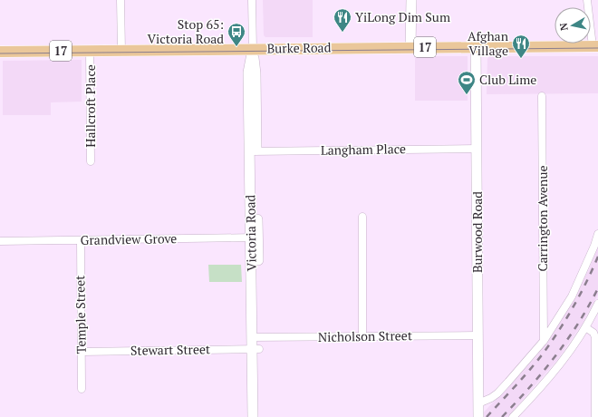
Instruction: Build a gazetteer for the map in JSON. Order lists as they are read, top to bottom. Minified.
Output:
{"streets":{"main road":["17","Burke Road"],"street":["Hallcroft Place","Langham Place","Carrington Avenue","Burwood Road","Victoria Road","Grandview Grove","Temple Street","Nicholson Street","Stewart Street"]},"crossings":[["Burke Road","Hallcroft Place"],["Burke Road","Burwood Road"],["Burke Road","Victoria Road"],["Langham Place","Burwood Road"],["Langham Place","Victoria Road"],["Burwood Road","Nicholson Street"],["Victoria Road","Grandview Grove"],["Victoria Road","Nicholson Street"],["Victoria Road","Stewart Street"],["Grandview Grove","Temple Street"],["Temple Street","Stewart Street"]],"places":{"restaurant":["YiLong Dim Sum","Afghan Village"],"bus stop":["Stop 65: Victoria Road"],"sports":["Club Lime"]},"north":"left"}
